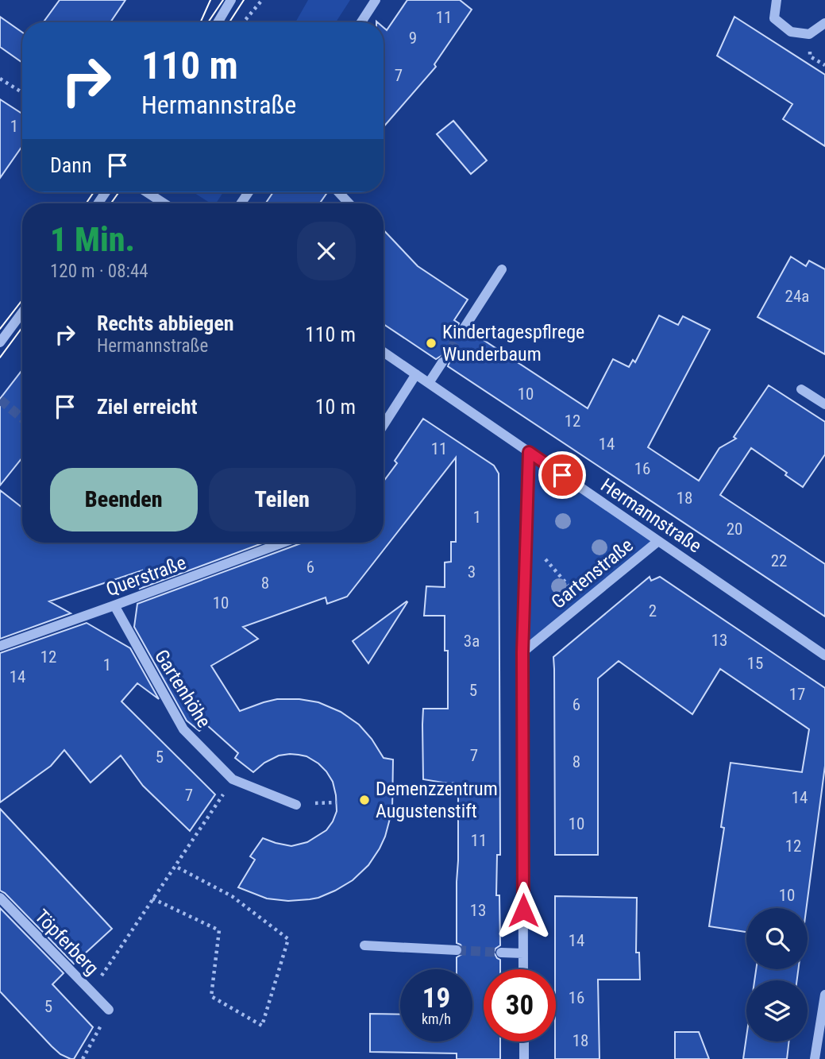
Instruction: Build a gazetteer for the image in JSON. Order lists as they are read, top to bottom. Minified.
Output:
{"streets":{"street":["Hermannstraße","Gartenstraße","Querstraße","Gartenhöhe","Töpferberg"]},"crossings":[["Hermannstraße","Gartenstraße"],["Querstraße","Gartenhöhe"]],"places":["Kindertagespflrege Wunderbaum","Demenzzentrum Augustenstift"],"house_numbers":["11","9","7","1","24a","10","12","14","11","16","18","1","20","22","6","3","8","10","2","13","3a","12","15","1","14","5","17","6","7","5","8","7","14","10","11","12","10","13","14","16","5","18"],"page":{"turn":["110 m","Hermannstraße"],"then":"Dann","heading":["1 Min.","120 m · 08:44"],"list":[{"name":"Rechts abbiegen","note":"Hermannstraße","value":"110 m"},{"name":"Ziel erreicht","value":"10 m"}],"buttons":["Beenden","Teilen"],"speed":"19 km/h","limit":"30"}}
